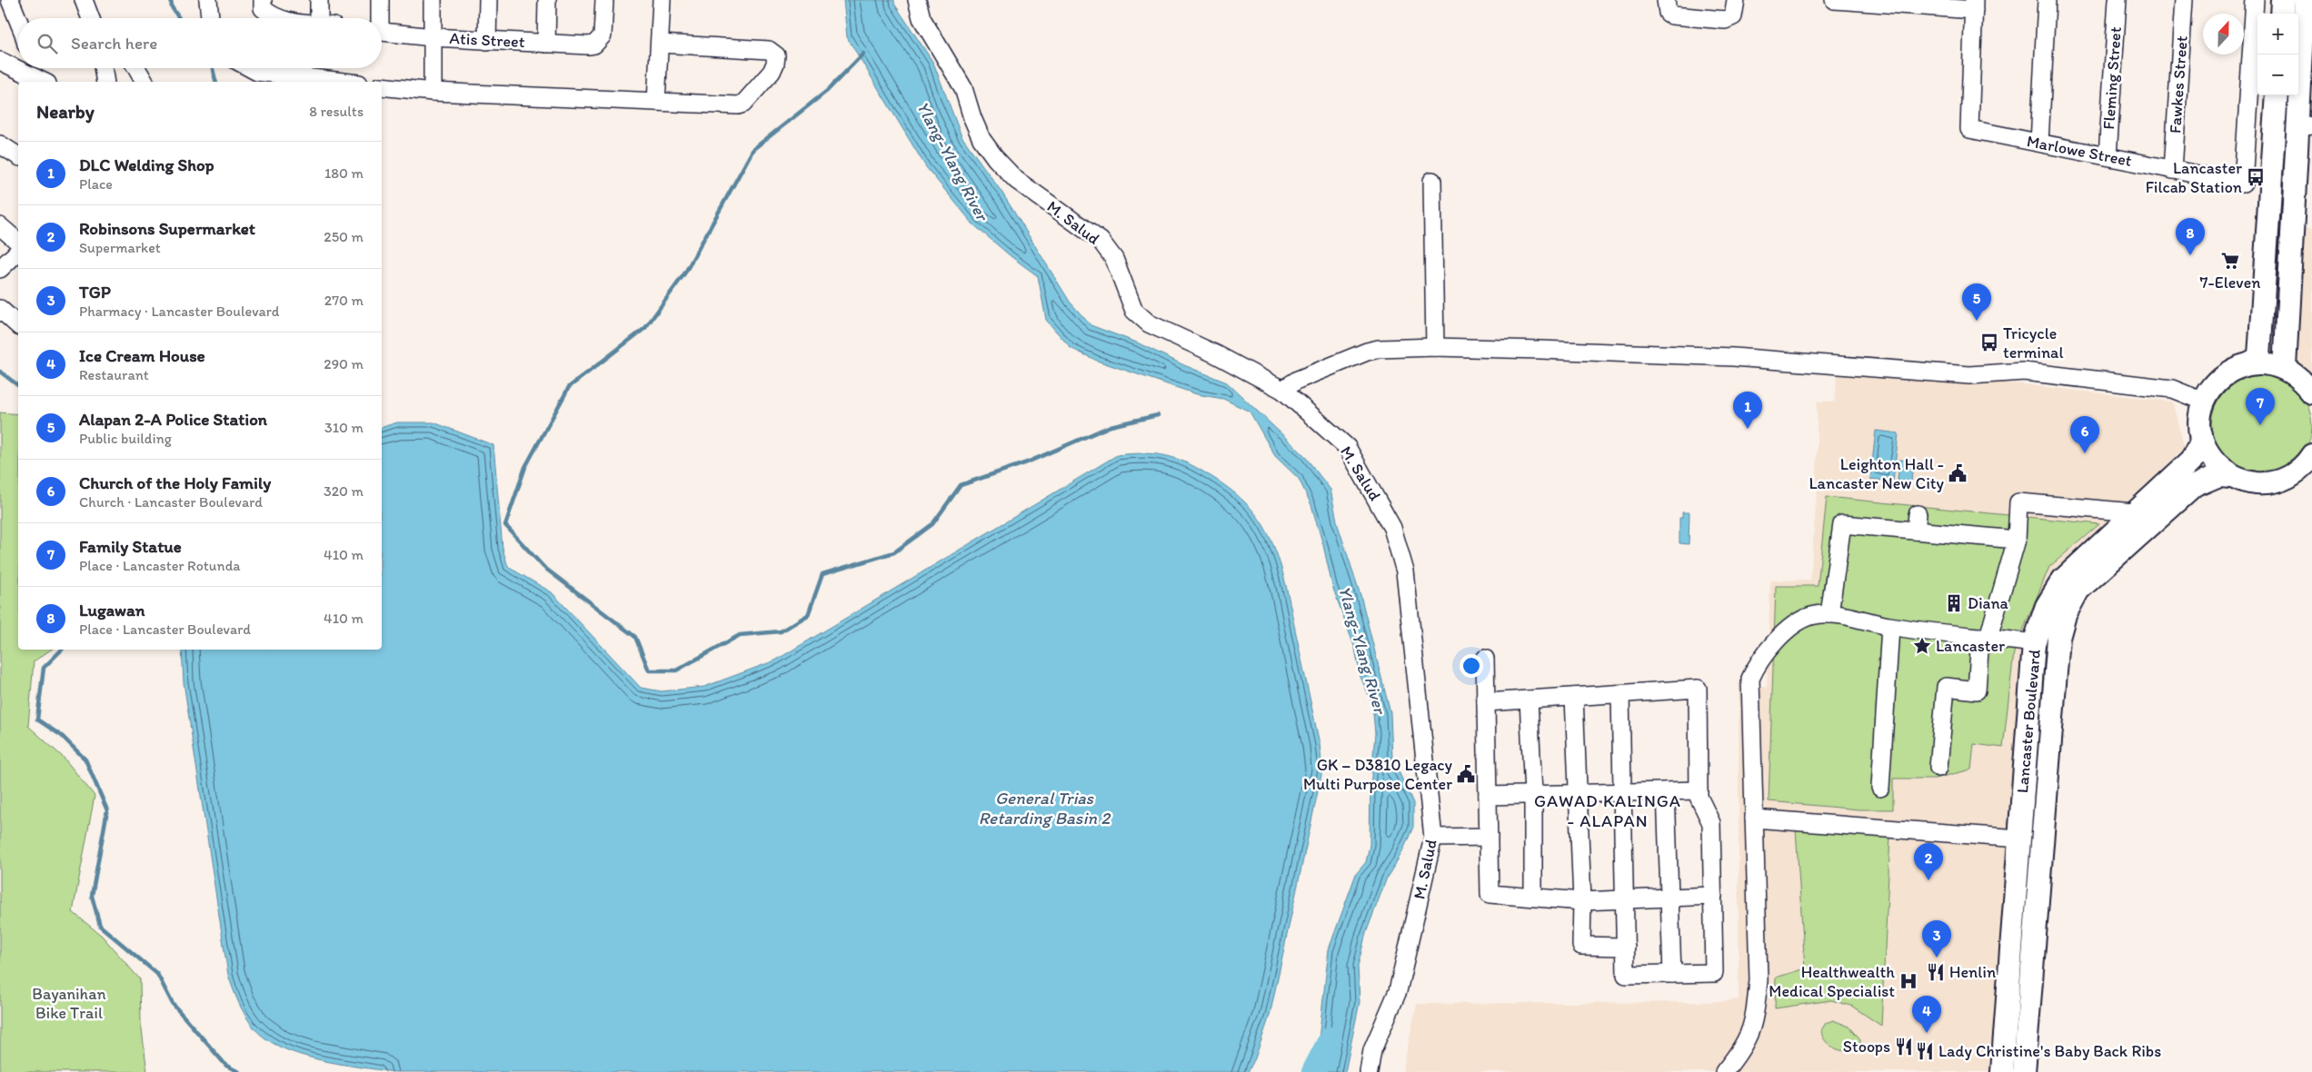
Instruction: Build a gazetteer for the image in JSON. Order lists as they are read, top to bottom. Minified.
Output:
{"streets":{"main road":["Lancaster Boulevard"],"street":["Atis Street","Fleming Street","Fawkes Street","Marlowe Street","M. Salud"]},"crossings":[["Fleming Street","Marlowe Street"],["Fawkes Street","Marlowe Street"]],"districts":["GAWAD KALINGA - ALAPAN"],"water":["Ylang-Ylang River","General Trias Retarding Basin 2"],"parks":["Bayanihan Bike Trail"],"places":{"bus stop":["Lancaster Filcab Station","Tricycle terminal"],"supermarket":["7-Eleven"],"public building":["Leighton Hall - Lancaster New City","GK – D3810 Legacy Multi Purpose Center"],"building":["Diana"],"place":["Lancaster"],"restaurant":["Henlin","Stoops","Lady Christine's Baby Back Ribs"],"hospital":["Healthwealth Medical Specialist"]},"north":"top","page":{"map_buttons":["+","−"],"search":"Search here","heading":["Nearby","8 results"],"list":[{"mark":"1","name":"DLC Welding Shop","note":"Place","value":"180 m"},{"mark":"2","name":"Robinsons Supermarket","note":"Supermarket","value":"250 m"},{"mark":"3","name":"TGP","note":"Pharmacy · Lancaster Boulevard","value":"270 m"},{"mark":"4","name":"Ice Cream House","note":"Restaurant","value":"290 m"},{"mark":"5","name":"Alapan 2-A Police Station","note":"Public building","value":"310 m"},{"mark":"6","name":"Church of the Holy Family","note":"Church · Lancaster Boulevard","value":"320 m"},{"mark":"7","name":"Family Statue","note":"Place · Lancaster Rotunda","value":"410 m"},{"mark":"8","name":"Lugawan","note":"Place · Lancaster Boulevard","value":"410 m"}],"pins":["8","5","7","1","6","2","3","4"]}}
